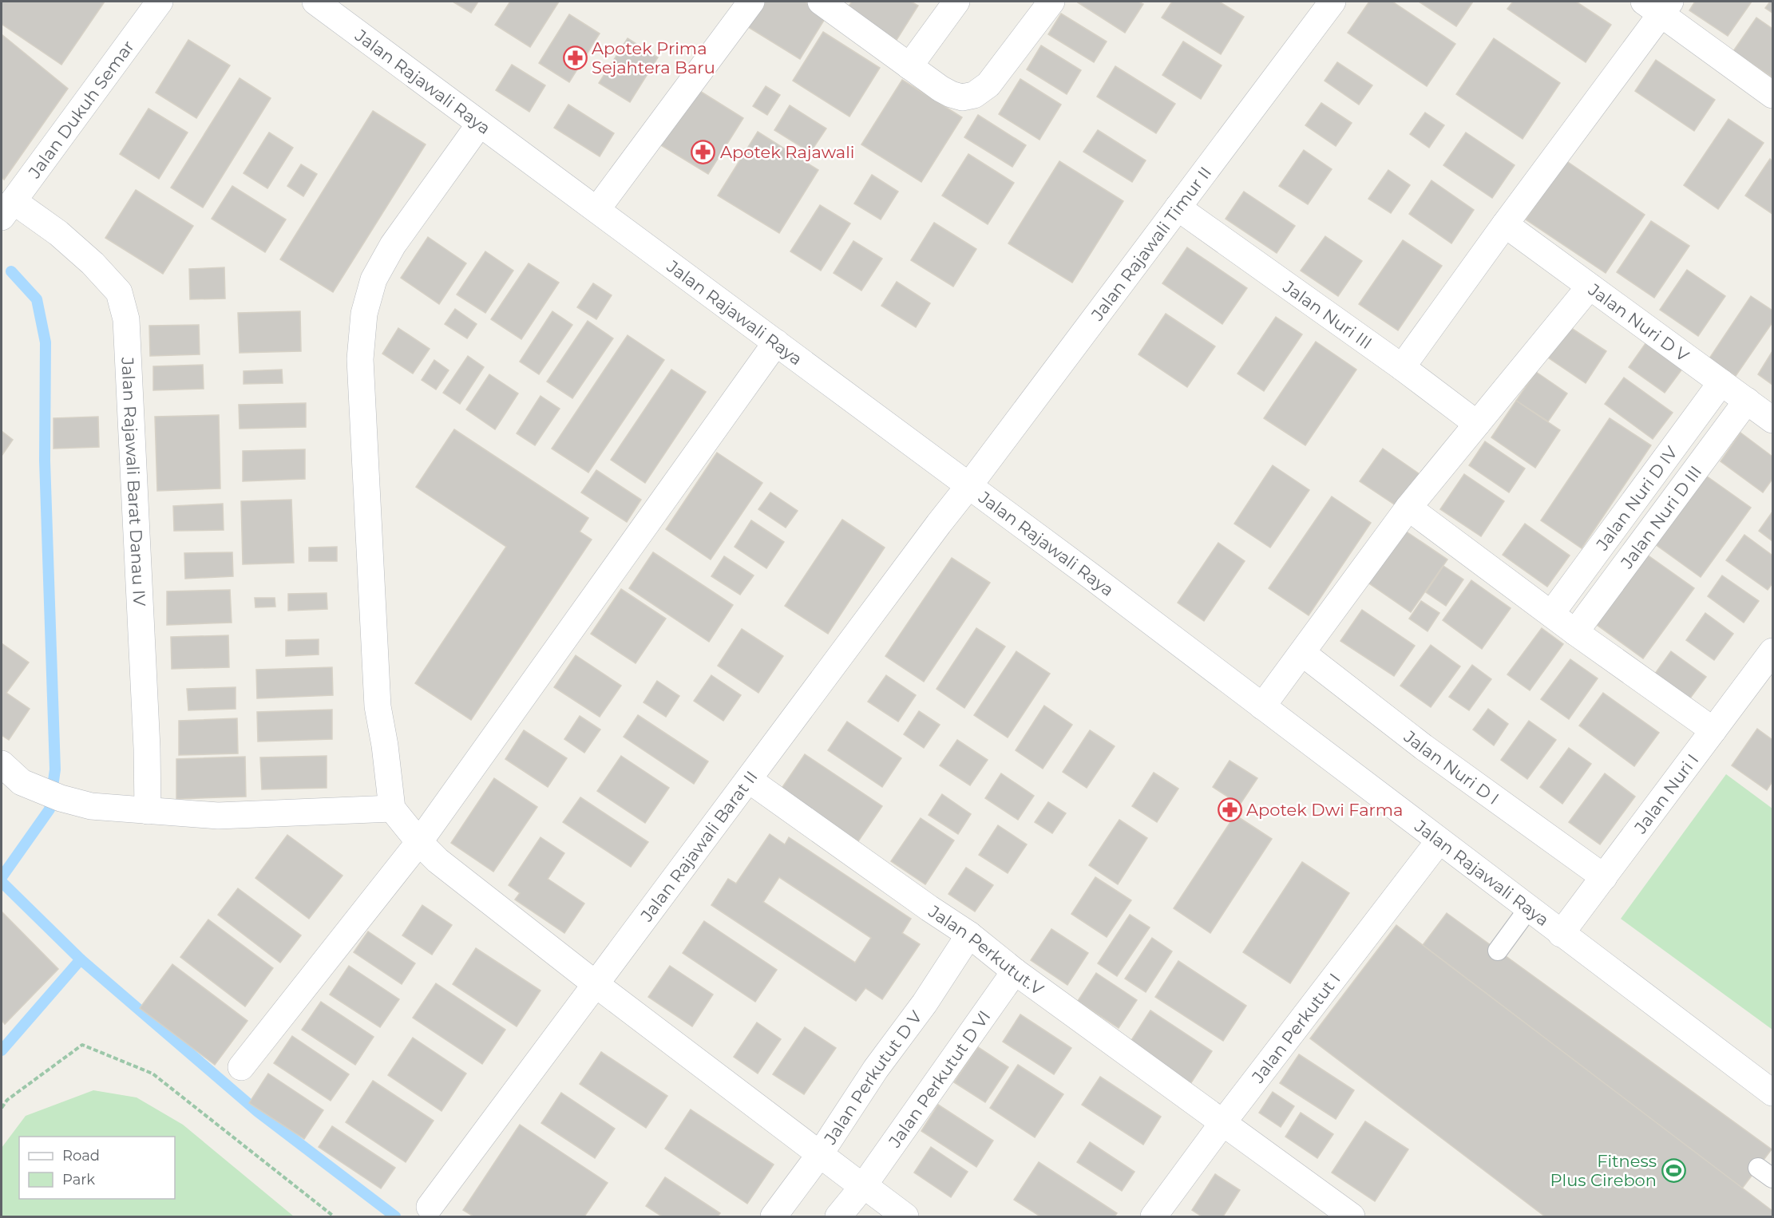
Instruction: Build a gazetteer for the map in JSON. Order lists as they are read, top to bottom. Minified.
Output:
{"streets":{"street":["Jalan Rajawali Raya","Jalan Dukuh Semar","Jalan Rajawali Timur II","Jalan Nuri III","Jalan Nuri D V","Jalan Rajawali Barat Danau IV","Jalan Nuri D IV","Jalan Nuri D III","Jalan Nuri D I","Jalan Nuri I","Jalan Rajawali Barat II","Jalan Perkutut.V","Jalan Perkutut I","Jalan Perkutut D V","Jalan Perkutut D VI"]},"crossings":[["Jalan Rajawali Raya","Jalan Rajawali Timur II"],["Jalan Rajawali Raya","Jalan Nuri I"],["Jalan Rajawali Raya","Jalan Rajawali Barat II"],["Jalan Rajawali Raya","Jalan Perkutut I"],["Jalan Dukuh Semar","Jalan Rajawali Barat Danau IV"],["Jalan Rajawali Timur II","Jalan Nuri III"],["Jalan Rajawali Timur II","Jalan Rajawali Barat II"],["Jalan Nuri D V","Jalan Nuri D IV"],["Jalan Nuri D V","Jalan Nuri D III"],["Jalan Nuri D I","Jalan Nuri I"],["Jalan Rajawali Barat II","Jalan Perkutut.V"],["Jalan Perkutut.V","Jalan Perkutut I"],["Jalan Perkutut.V","Jalan Perkutut D V"],["Jalan Perkutut.V","Jalan Perkutut D VI"]],"places":{"pharmacy":["Apotek Prima Sejahtera Baru","Apotek Rajawali","Apotek Dwi Farma"],"sports":["Fitness Plus Cirebon"]},"legend":["Road","Park"]}
